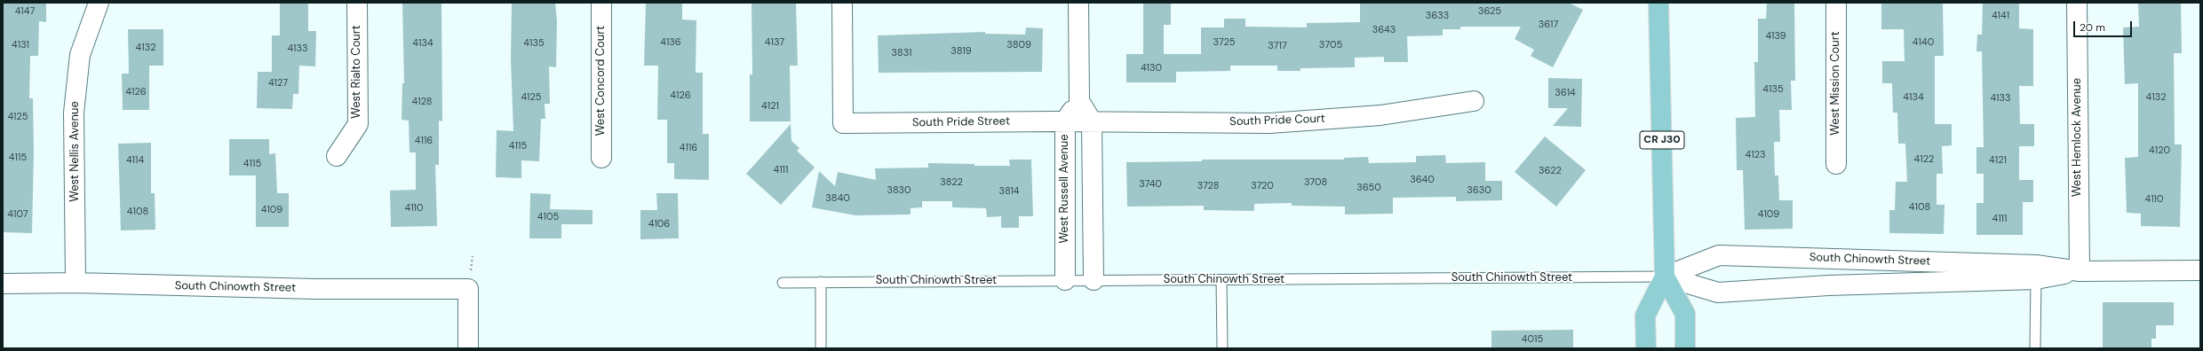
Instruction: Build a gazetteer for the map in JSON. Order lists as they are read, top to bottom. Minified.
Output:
{"streets":{"main road":["CR J30"],"street":["West Rialto Court","West Concord Court","West Mission Court","South Pride Court","South Pride Street","West Hemlock Avenue","West Nellis Avenue","West Russell Avenue","South Chinowth Street"]},"crossings":[["South Pride Court","South Pride Street"],["South Pride Court","West Russell Avenue"],["South Pride Street","West Russell Avenue"],["West Hemlock Avenue","South Chinowth Street"],["CR J30","South Chinowth Street"],["West Nellis Avenue","South Chinowth Street"],["West Russell Avenue","South Chinowth Street"]],"house_numbers":["4147","3625","3633","4141","3617","3643","4139","4136","4137","3725","4140","4134","4135","4131","3809","3705","3717","4132","4133","3819","3831","4130","4127","4135","4126","3614","4126","4125","4134","4132","4133","4128","4121","4125","4116","4115","4116","4120","4123","4115","4122","4114","4121","4115","4111","3622","3640","3822","3708","3740","3728","3720","3650","3830","3630","3814","3840","4110","4108","4110","4109","4108","4107","4109","4105","4111","4106","4015"],"scale_bar":"20 m"}
